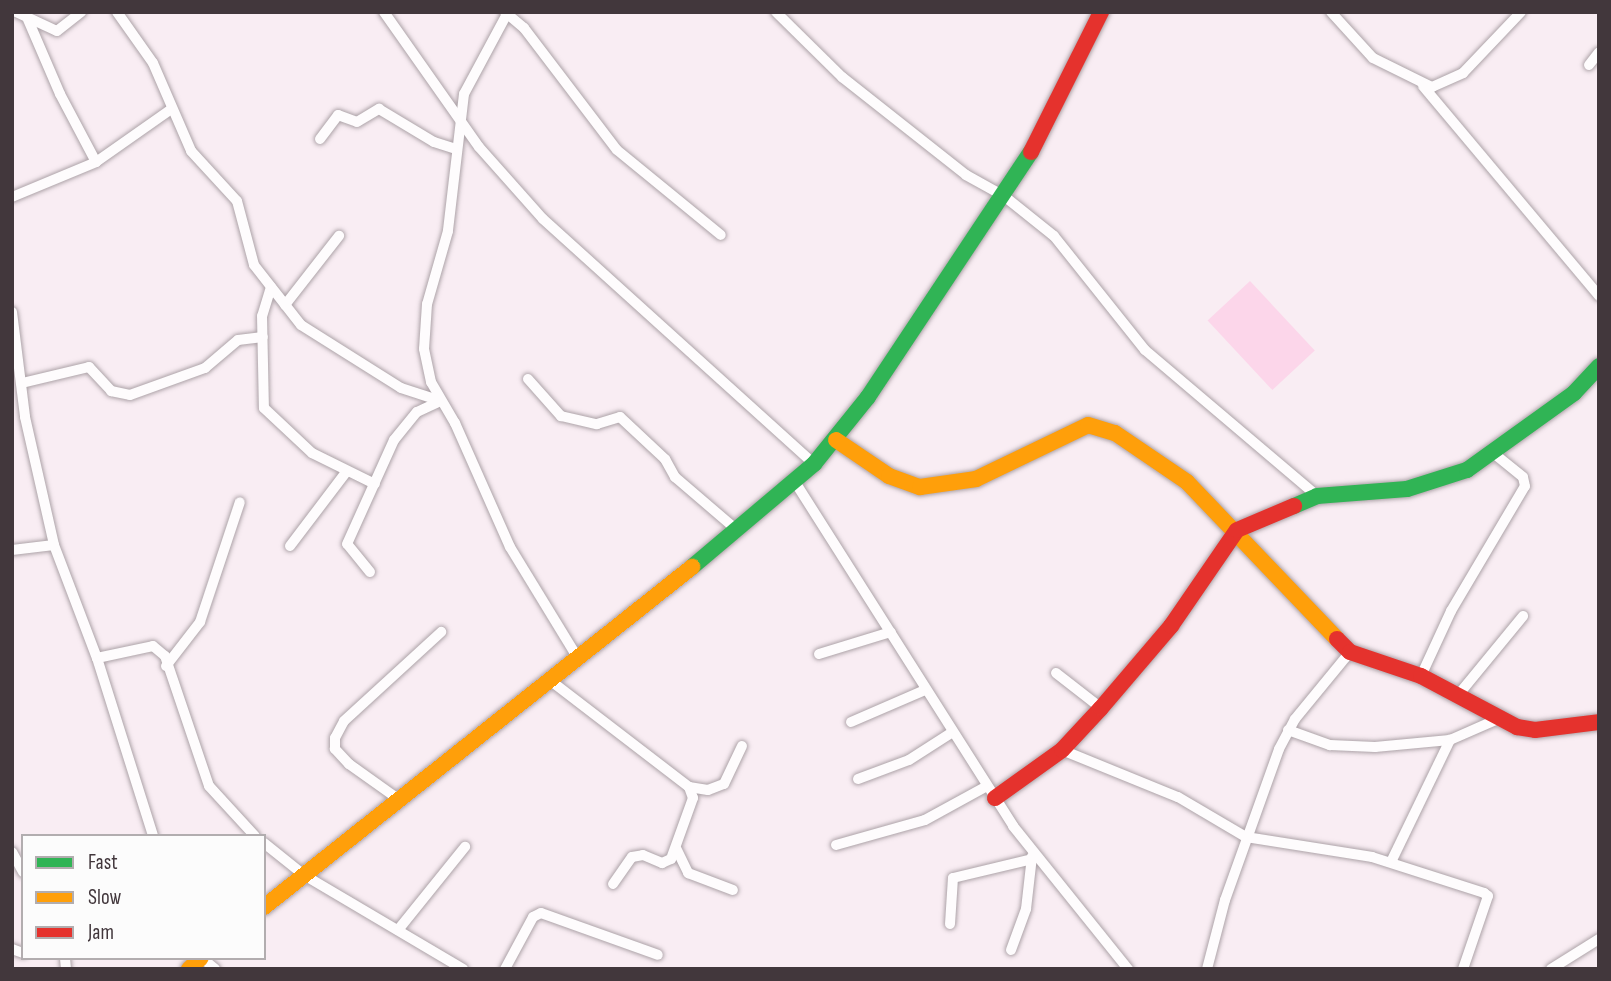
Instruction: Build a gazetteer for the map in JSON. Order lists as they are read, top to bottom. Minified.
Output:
{"legend":["Fast","Slow","Jam"]}
